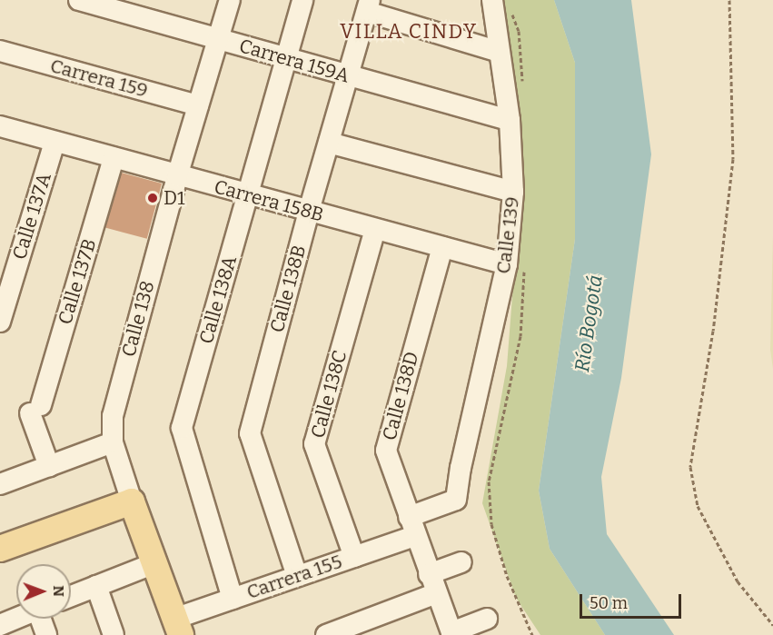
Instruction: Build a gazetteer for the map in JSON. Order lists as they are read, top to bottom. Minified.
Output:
{"streets":{"main road":["Calle 138"],"street":["Carrera 159A","Carrera 159","Carrera 158B","Calle 137A","Calle 139","Calle 137B","Calle 138B","Calle 138A","Calle 138C","Calle 138D","Carrera 155"]},"crossings":[["Carrera 159A","Calle 139"],["Carrera 159A","Calle 138B"],["Carrera 159A","Calle 138A"],["Carrera 159A","Calle 138"],["Carrera 159","Calle 138"],["Carrera 158B","Calle 137A"],["Carrera 158B","Calle 139"],["Carrera 158B","Calle 137B"],["Carrera 158B","Calle 138B"],["Carrera 158B","Calle 138A"],["Carrera 158B","Calle 138"],["Carrera 158B","Calle 138C"],["Carrera 158B","Calle 138D"],["Calle 139","Calle 138D"],["Calle 139","Carrera 155"],["Calle 138B","Carrera 155"],["Calle 138A","Carrera 155"],["Calle 138","Carrera 155"],["Calle 138C","Carrera 155"],["Calle 138D","Carrera 155"]],"districts":["VILLA CINDY"],"water":["Río Bogotá"],"places":["D1"],"scale_bar":"50 m","north":"right"}
